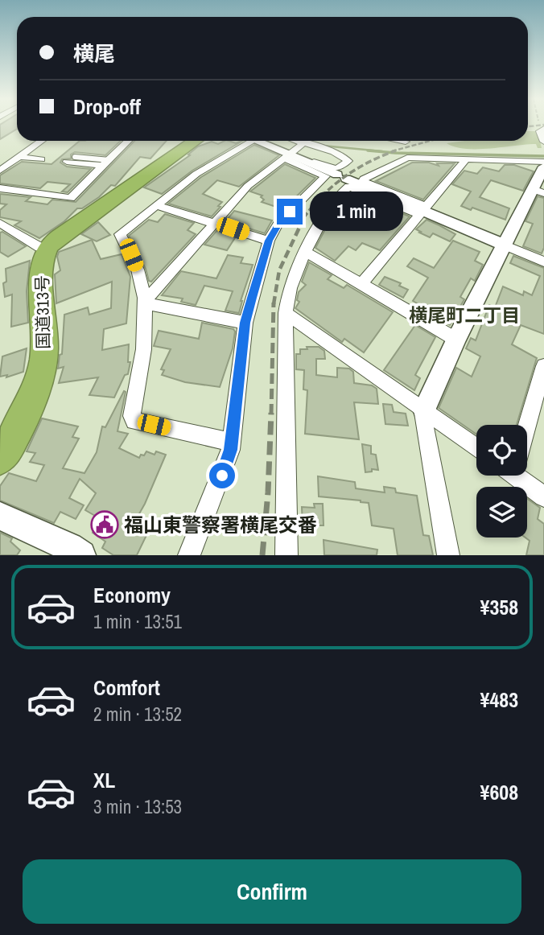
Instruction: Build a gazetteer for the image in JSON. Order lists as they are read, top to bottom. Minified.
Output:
{"streets":{"highway":["国道313号"]},"districts":["横尾町二丁目"],"places":{"public building":["福山東警察署横尾交番"]},"page":{"banner":["横尾","Drop-off"],"bubble":"1 min","list":[{"name":"Economy","note":"1 min · 13:51","value":"¥358"},{"name":"Comfort","note":"2 min · 13:52","value":"¥483"},{"name":"XL","note":"3 min · 13:53","value":"¥608"}],"buttons":"Confirm"}}
